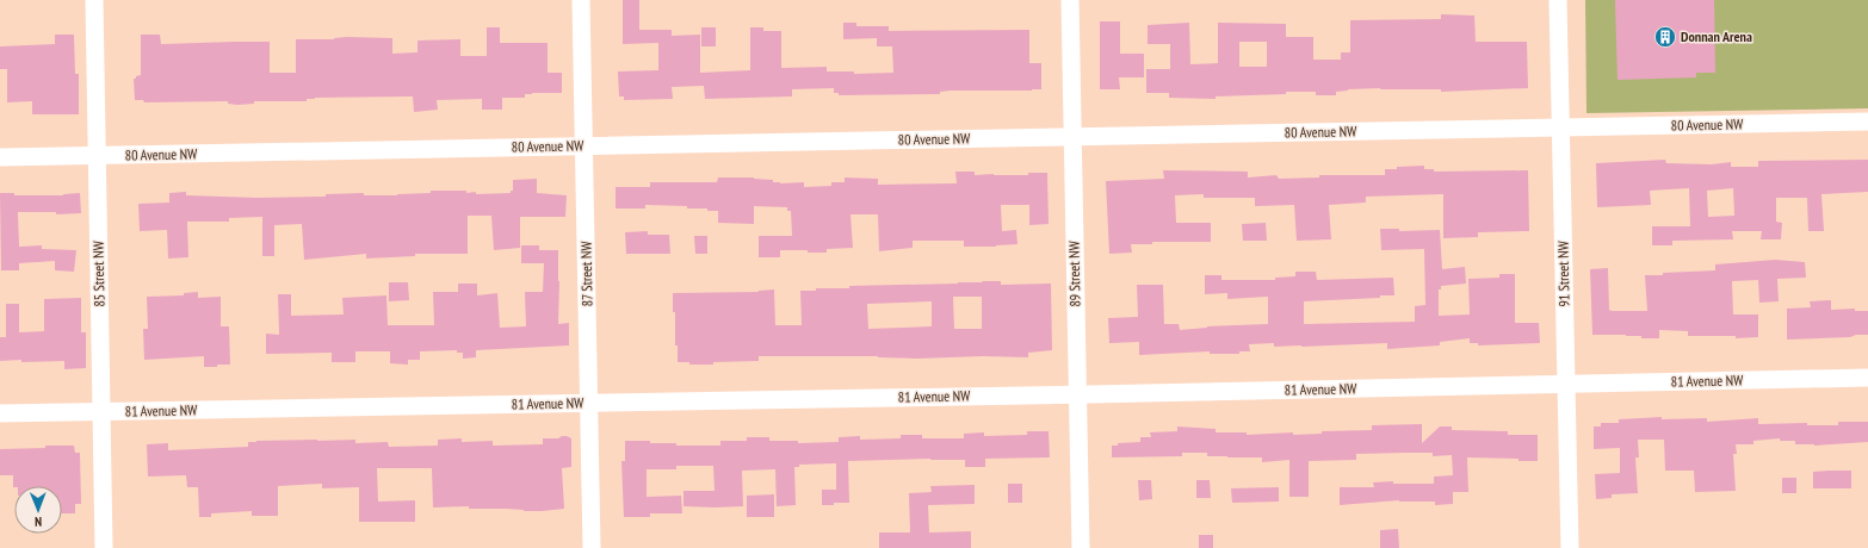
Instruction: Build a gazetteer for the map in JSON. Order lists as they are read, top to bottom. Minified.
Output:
{"streets":{"street":["80 Avenue NW","85 Street NW","87 Street NW","89 Street NW","91 Street NW","81 Avenue NW"]},"crossings":[["80 Avenue NW","85 Street NW"],["80 Avenue NW","87 Street NW"],["80 Avenue NW","89 Street NW"],["80 Avenue NW","91 Street NW"],["85 Street NW","81 Avenue NW"],["87 Street NW","81 Avenue NW"],["89 Street NW","81 Avenue NW"],["91 Street NW","81 Avenue NW"]],"places":{"building":["Donnan Arena"]},"north":"bottom"}
